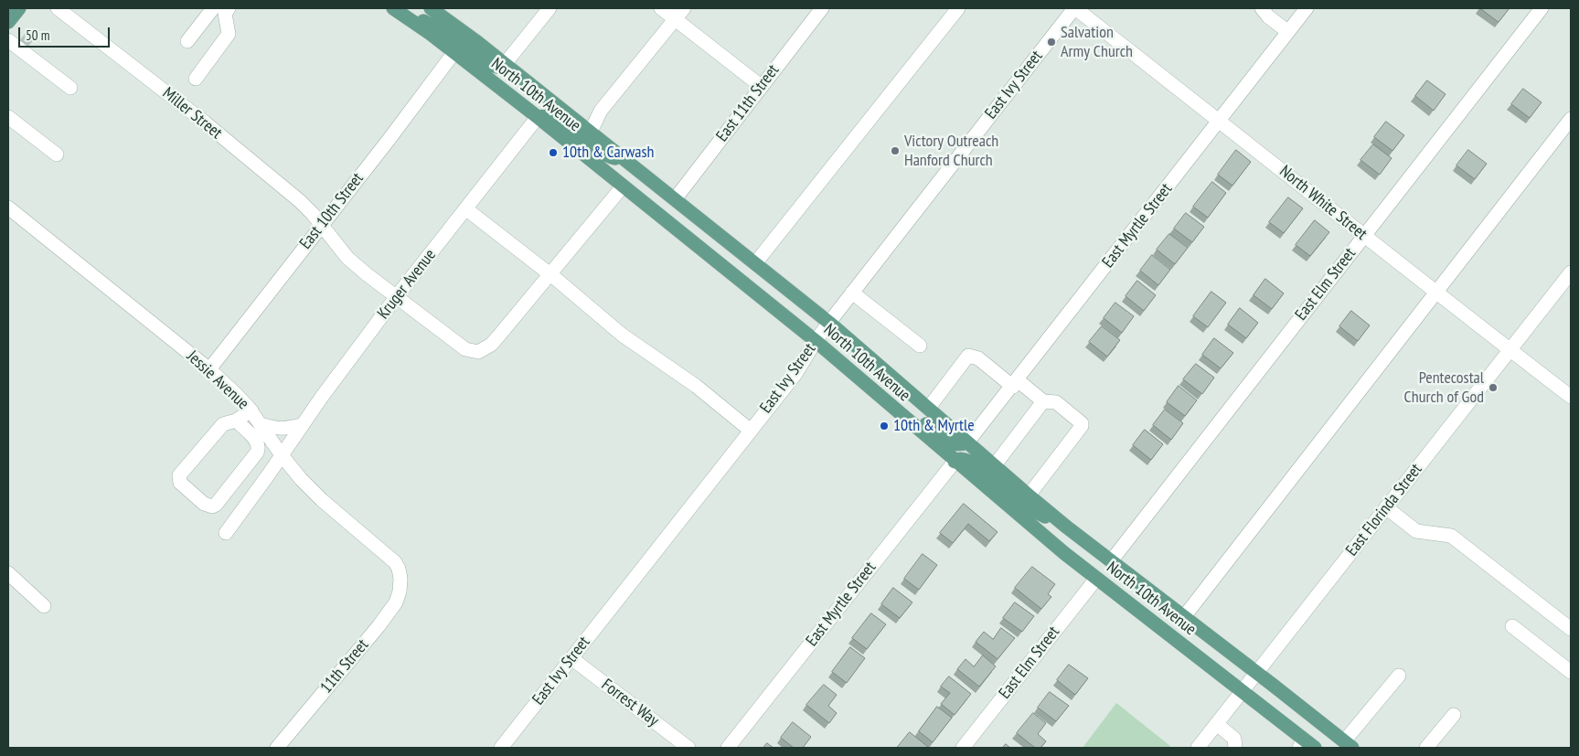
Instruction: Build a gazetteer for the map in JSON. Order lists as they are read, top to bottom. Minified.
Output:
{"streets":{"main road":["North 10th Avenue"],"street":["East Ivy Street","East 11th Street","Miller Street","North White Street","East 10th Street","East Myrtle Street","Kruger Avenue","East Elm Street","Jessie Avenue","East Florinda Street","11th Street","Forrest Way"]},"crossings":[["East Ivy Street","North 10th Avenue"],["East Ivy Street","North White Street"],["East Ivy Street","Forrest Way"],["North 10th Avenue","East 11th Street"],["North 10th Avenue","East 10th Street"],["North 10th Avenue","East Myrtle Street"],["North 10th Avenue","Kruger Avenue"],["North 10th Avenue","East Elm Street"],["North 10th Avenue","East Florinda Street"],["Miller Street","East 10th Street"],["Miller Street","Kruger Avenue"],["North White Street","East Myrtle Street"],["North White Street","East Elm Street"],["North White Street","East Florinda Street"],["East 10th Street","Jessie Avenue"],["Kruger Avenue","Jessie Avenue"],["Jessie Avenue","11th Street"]],"places":["Salvation Army Church","Victory Outreach Hanford Church","10th & Carwash","Pentecostal Church of God","10th & Myrtle"],"scale_bar":"50 m"}
